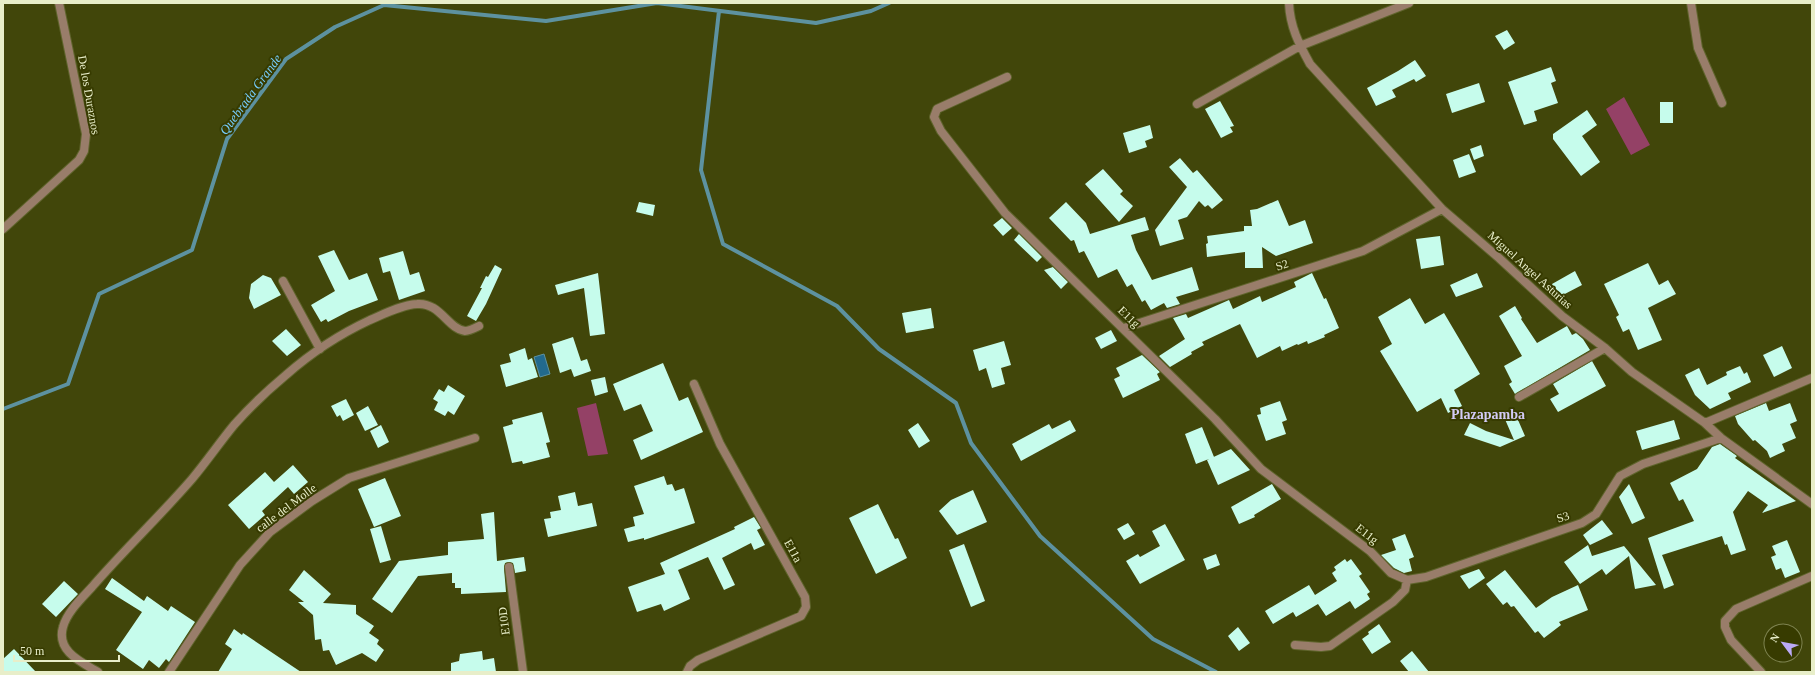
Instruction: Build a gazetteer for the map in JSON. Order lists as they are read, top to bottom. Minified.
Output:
{"streets":{"street":["De los Duraznos","S2","Miguel Angel Asturias","E11g","calle del Molle","S3","E11a","E10D"]},"crossings":[["S2","Miguel Angel Asturias"],["S2","E11g"],["Miguel Angel Asturias","S3"],["E11g","S3"]],"districts":["Plazapamba"],"water":["Quebrada Grande"],"scale_bar":"50 m","north":"top left"}
